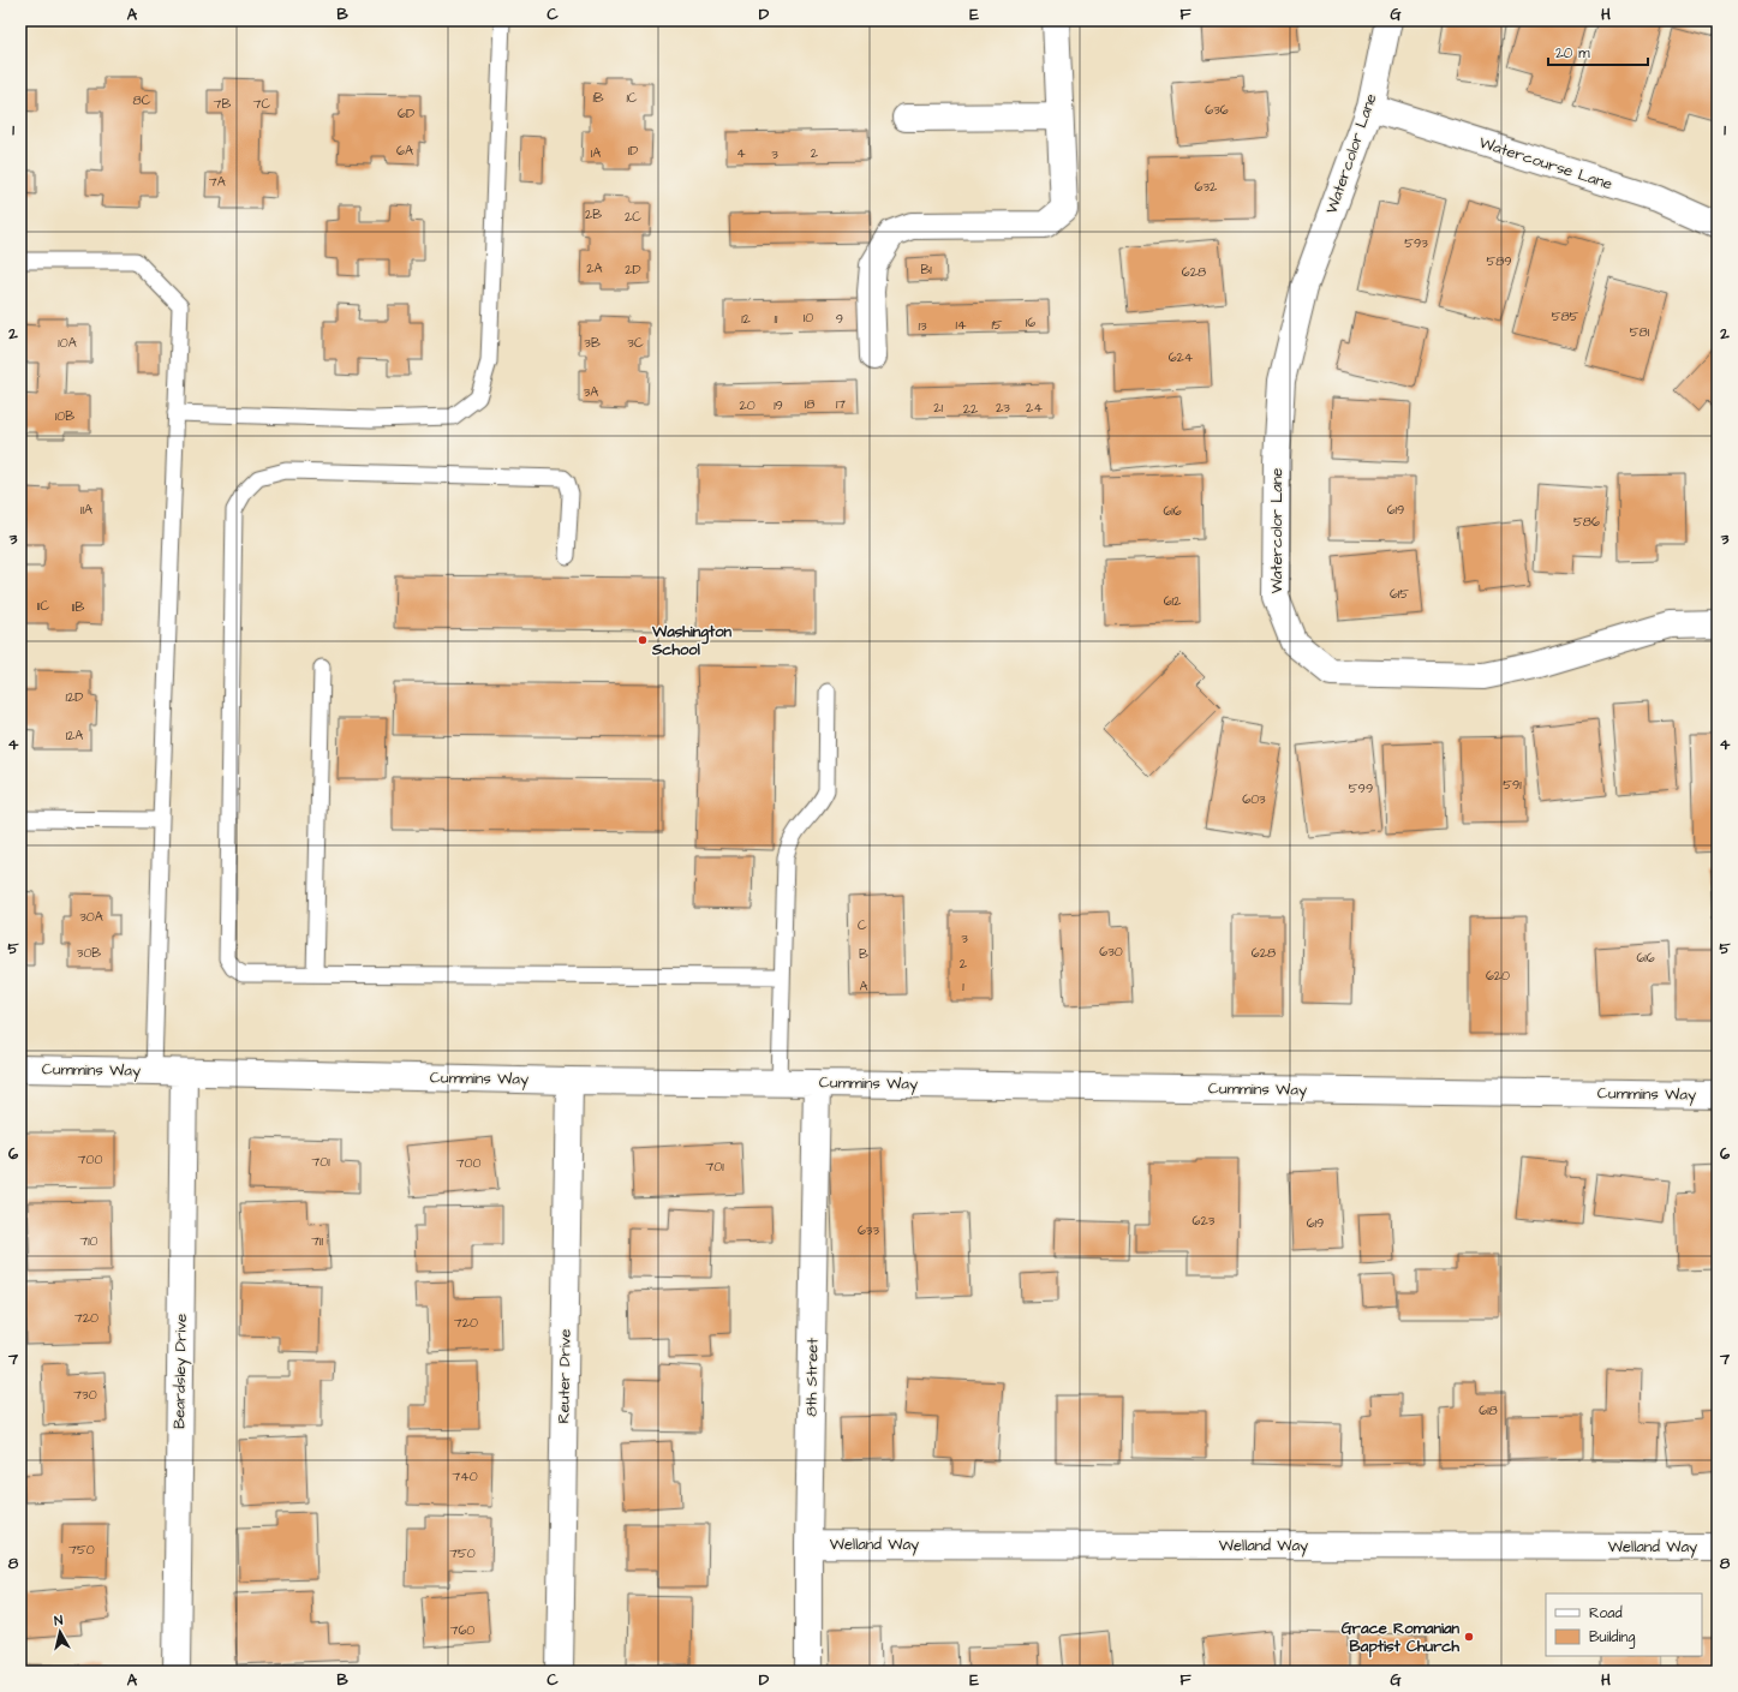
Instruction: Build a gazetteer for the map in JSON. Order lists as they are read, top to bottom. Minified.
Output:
{"streets":{"street":["Watercolor Lane","Watercourse Lane","Cummins Way","Beardsley Drive","Reuter Drive","8th Street","Welland Way"]},"crossings":[["Watercolor Lane","Watercourse Lane"],["Cummins Way","Beardsley Drive"],["Cummins Way","Reuter Drive"],["Cummins Way","8th Street"],["8th Street","Welland Way"]],"places":["Washington School","Grace Romanian Baptist Church"],"house_numbers":["1B","1C","8C","7B","7C","636","6D","6A","1D","1A","4","2","3","7A","632","2B","2C","593","589","2A","2D","B1","628","585","10","12","11","9","16","14","15","13","581","10A","3B","3C","624","3A","18","17","20","19","21","23","24","22","10B","11A","619","616","586","615","612","11C","11B","12D","12A","591","599","603","30A","C","3","630","30B","628","B","616","2","620","A","1","700","701","700","701","623","619","633","710","711","720","720","730","618","740","750","750","760"],"legend":["Road","Building"],"scale_bar":"20 m","north":"top","grid":{"columns":["A","B","C","D","E","F","G","H"],"rows":["1","2","3","4","5","6","7","8"]}}
